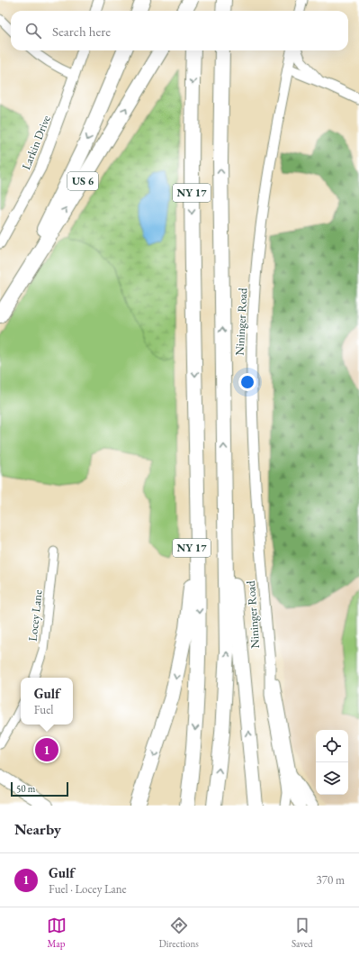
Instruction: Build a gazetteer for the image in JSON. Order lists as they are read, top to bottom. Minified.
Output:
{"streets":{"highway":["US 6","NY 17"],"street":["Larkin Drive","Nininger Road","Locey Lane"]},"scale_bar":"50 m","page":{"search":"Search here","popup":["Gulf","Fuel"],"pins":"1","scale":"50 m","heading":"Nearby","list":[{"mark":"1","name":"Gulf","note":"Fuel · Locey Lane","value":"370 m"}],"nav":["Map","Directions","Saved"]}}
